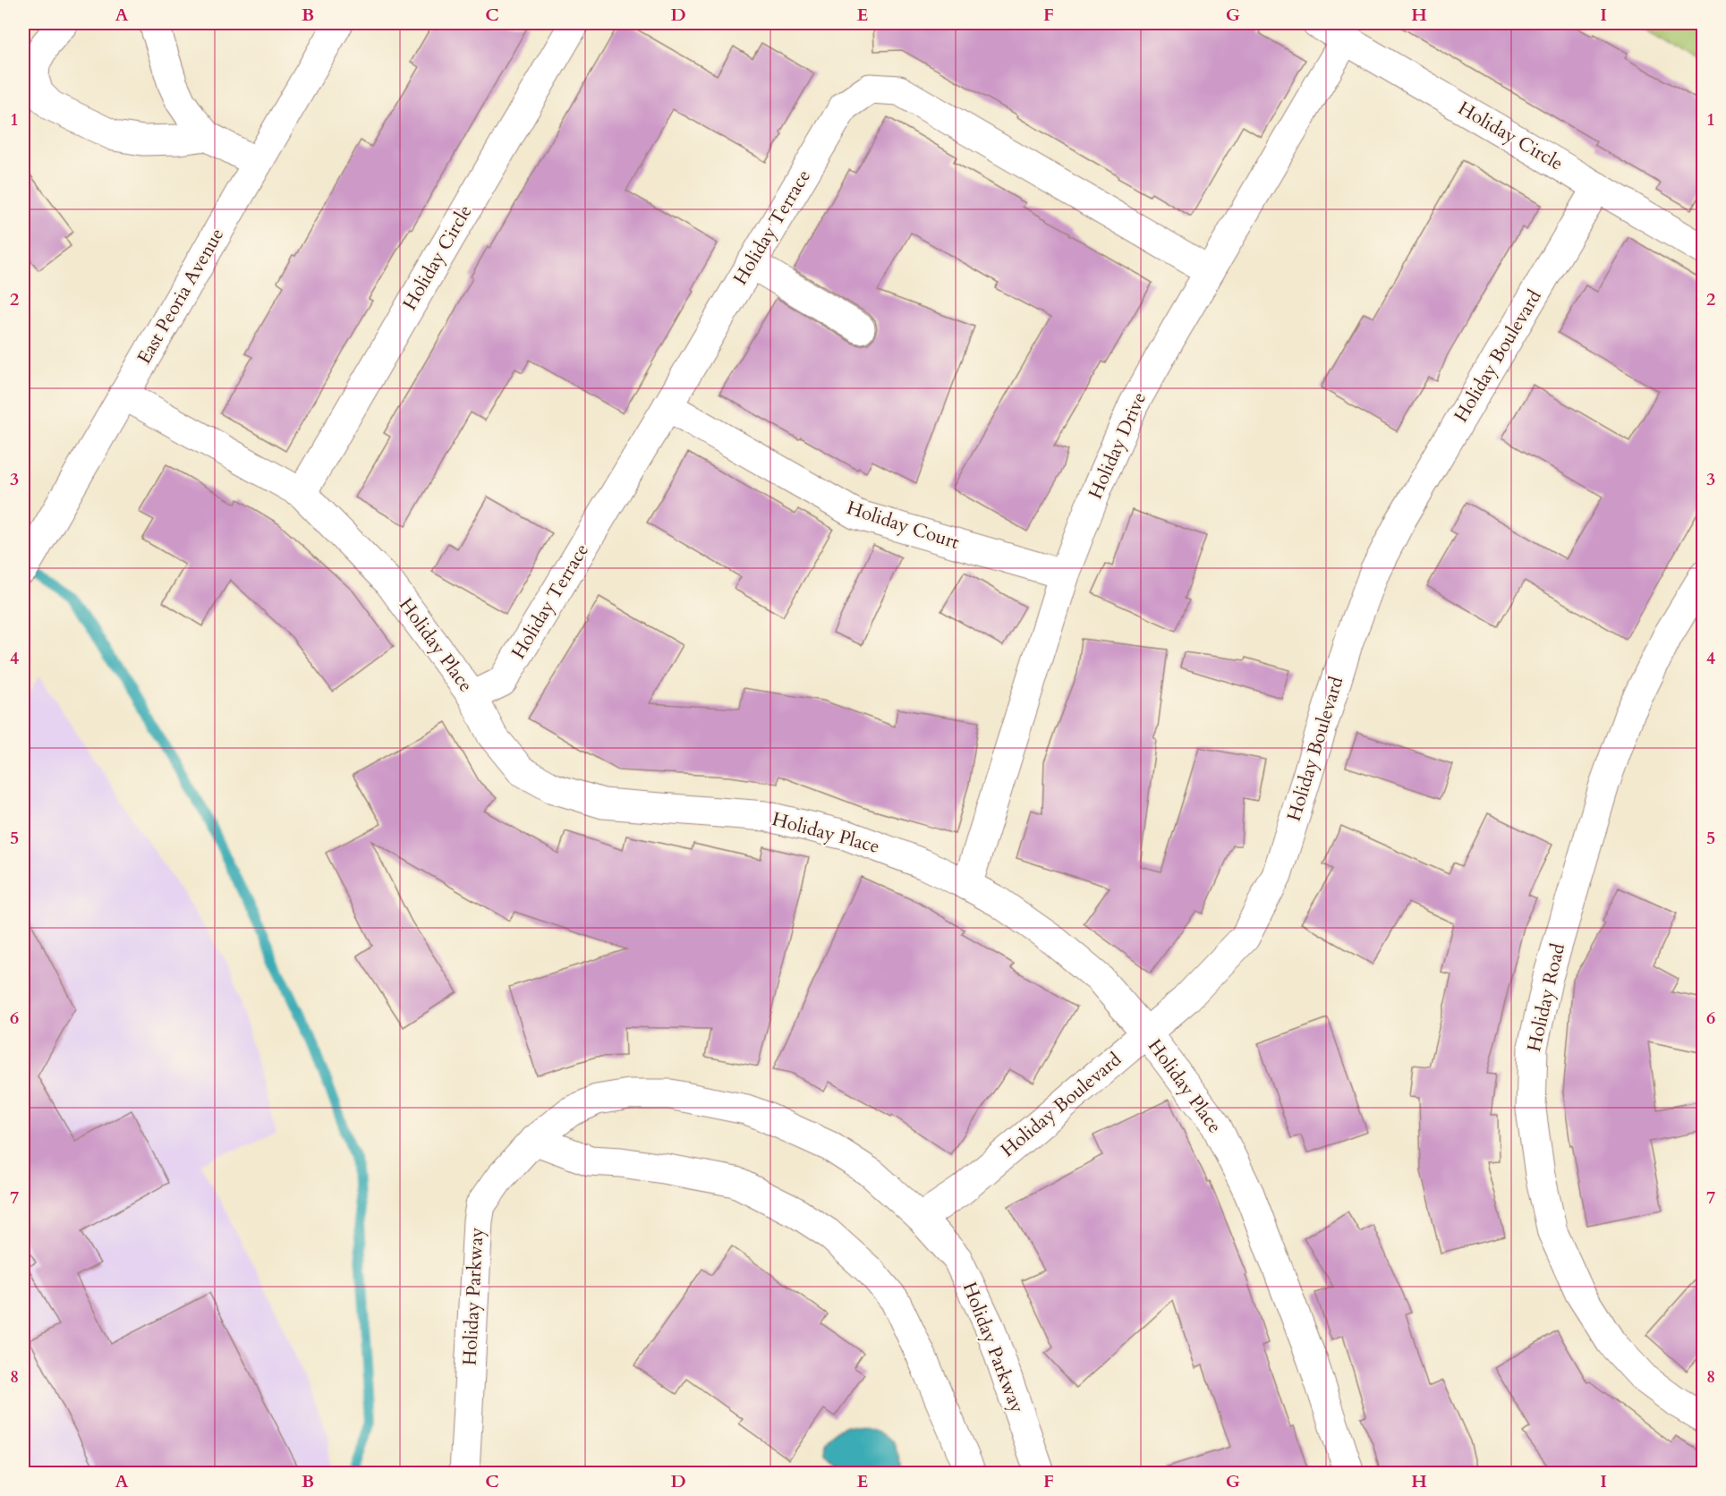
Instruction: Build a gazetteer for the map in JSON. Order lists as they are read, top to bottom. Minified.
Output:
{"streets":{"street":["Holiday Circle","Holiday Terrace","East Peoria Avenue","Holiday Boulevard","Holiday Drive","Holiday Court","Holiday Place","Holiday Road","Holiday Parkway"]},"crossings":[["Holiday Circle","Holiday Boulevard"],["Holiday Circle","Holiday Drive"],["Holiday Circle","Holiday Place"],["Holiday Terrace","Holiday Drive"],["Holiday Terrace","Holiday Court"],["Holiday Terrace","Holiday Place"],["East Peoria Avenue","Holiday Place"],["Holiday Boulevard","Holiday Place"],["Holiday Boulevard","Holiday Parkway"],["Holiday Drive","Holiday Court"],["Holiday Drive","Holiday Place"]],"grid":{"columns":["A","B","C","D","E","F","G","H","I"],"rows":["1","2","3","4","5","6","7","8"]}}
